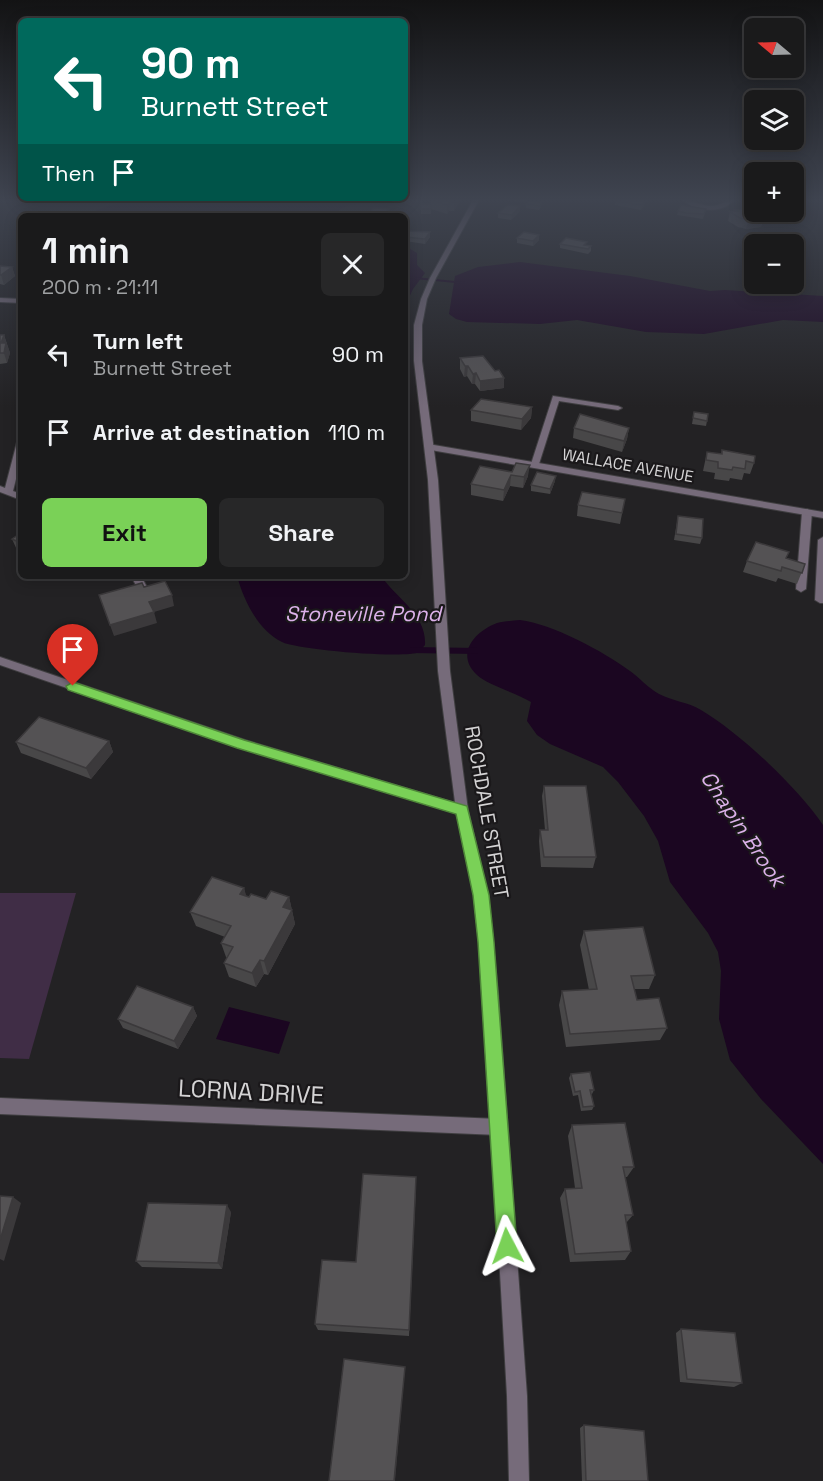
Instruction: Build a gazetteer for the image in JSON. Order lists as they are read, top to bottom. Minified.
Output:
{"streets":{"street":["WALLACE AVENUE","ROCHDALE STREET","LORNA DRIVE"]},"crossings":[["WALLACE AVENUE","ROCHDALE STREET"],["ROCHDALE STREET","LORNA DRIVE"]],"water":["Stoneville Pond","Chapin Brook"],"north":"left","page":{"map_buttons":["+","−"],"turn":["90 m","Burnett Street"],"then":"Then","heading":["1 min","200 m · 21:11"],"list":[{"name":"Turn left","note":"Burnett Street","value":"90 m"},{"name":"Arrive at destination","value":"110 m"}],"buttons":["Exit","Share"]}}
